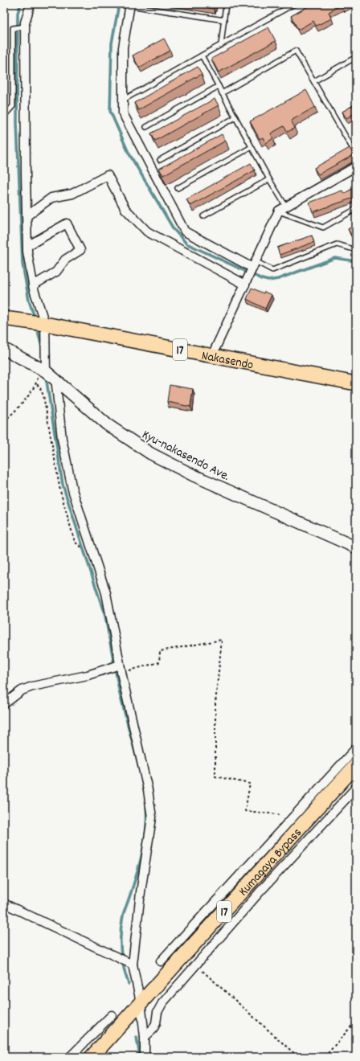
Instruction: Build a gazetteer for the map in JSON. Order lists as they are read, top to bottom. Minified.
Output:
{"streets":{"highway":["17","Nakasendo","Kumagaya Bypass"],"main road":["Kyu-nakasendo Ave."]}}
